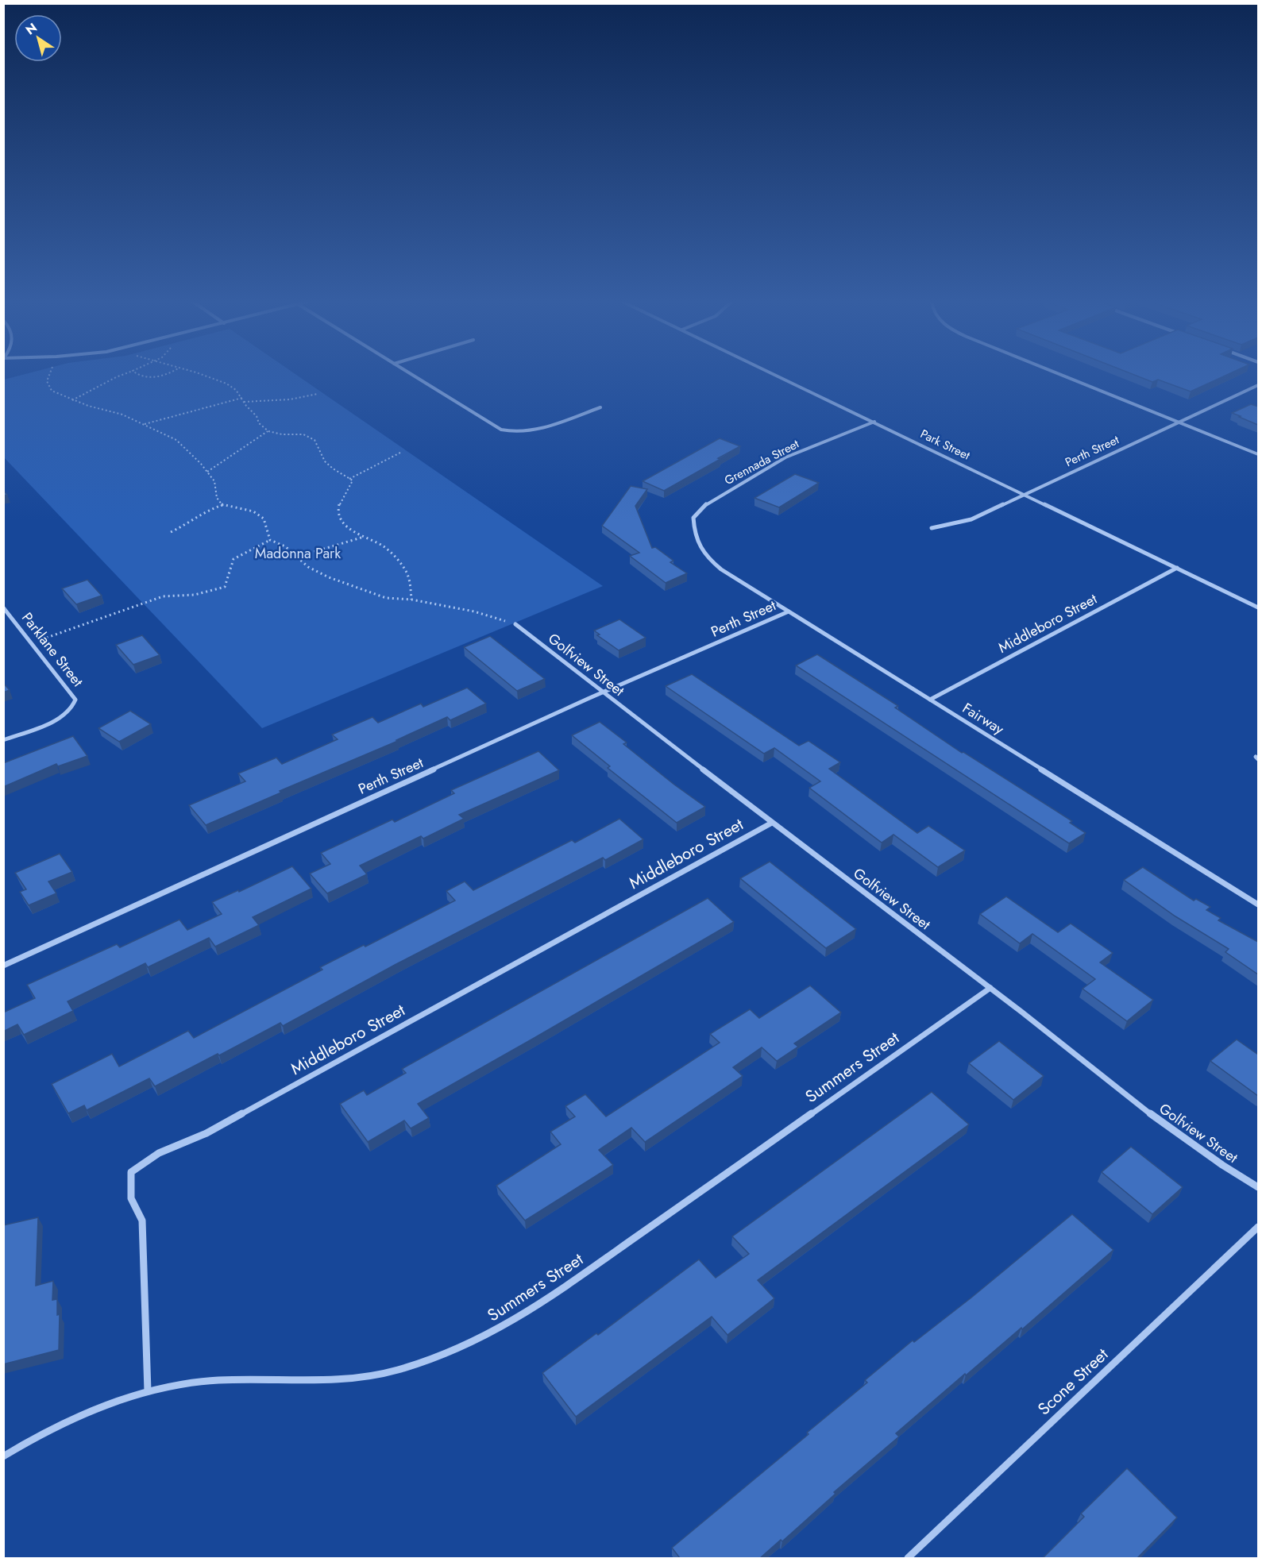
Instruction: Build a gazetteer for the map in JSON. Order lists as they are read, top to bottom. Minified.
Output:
{"streets":{"street":["Park Street","Perth Street","Grennada Street","Middleboro Street","Parklane Street","Golfview Street","Fairway","Summers Street","Scone Street"]},"crossings":[["Park Street","Perth Street"],["Park Street","Grennada Street"],["Park Street","Middleboro Street"],["Perth Street","Golfview Street"],["Perth Street","Fairway"],["Grennada Street","Fairway"],["Middleboro Street","Golfview Street"],["Middleboro Street","Fairway"],["Middleboro Street","Summers Street"],["Golfview Street","Summers Street"]],"parks":["Madonna Park"],"north":"top left"}
